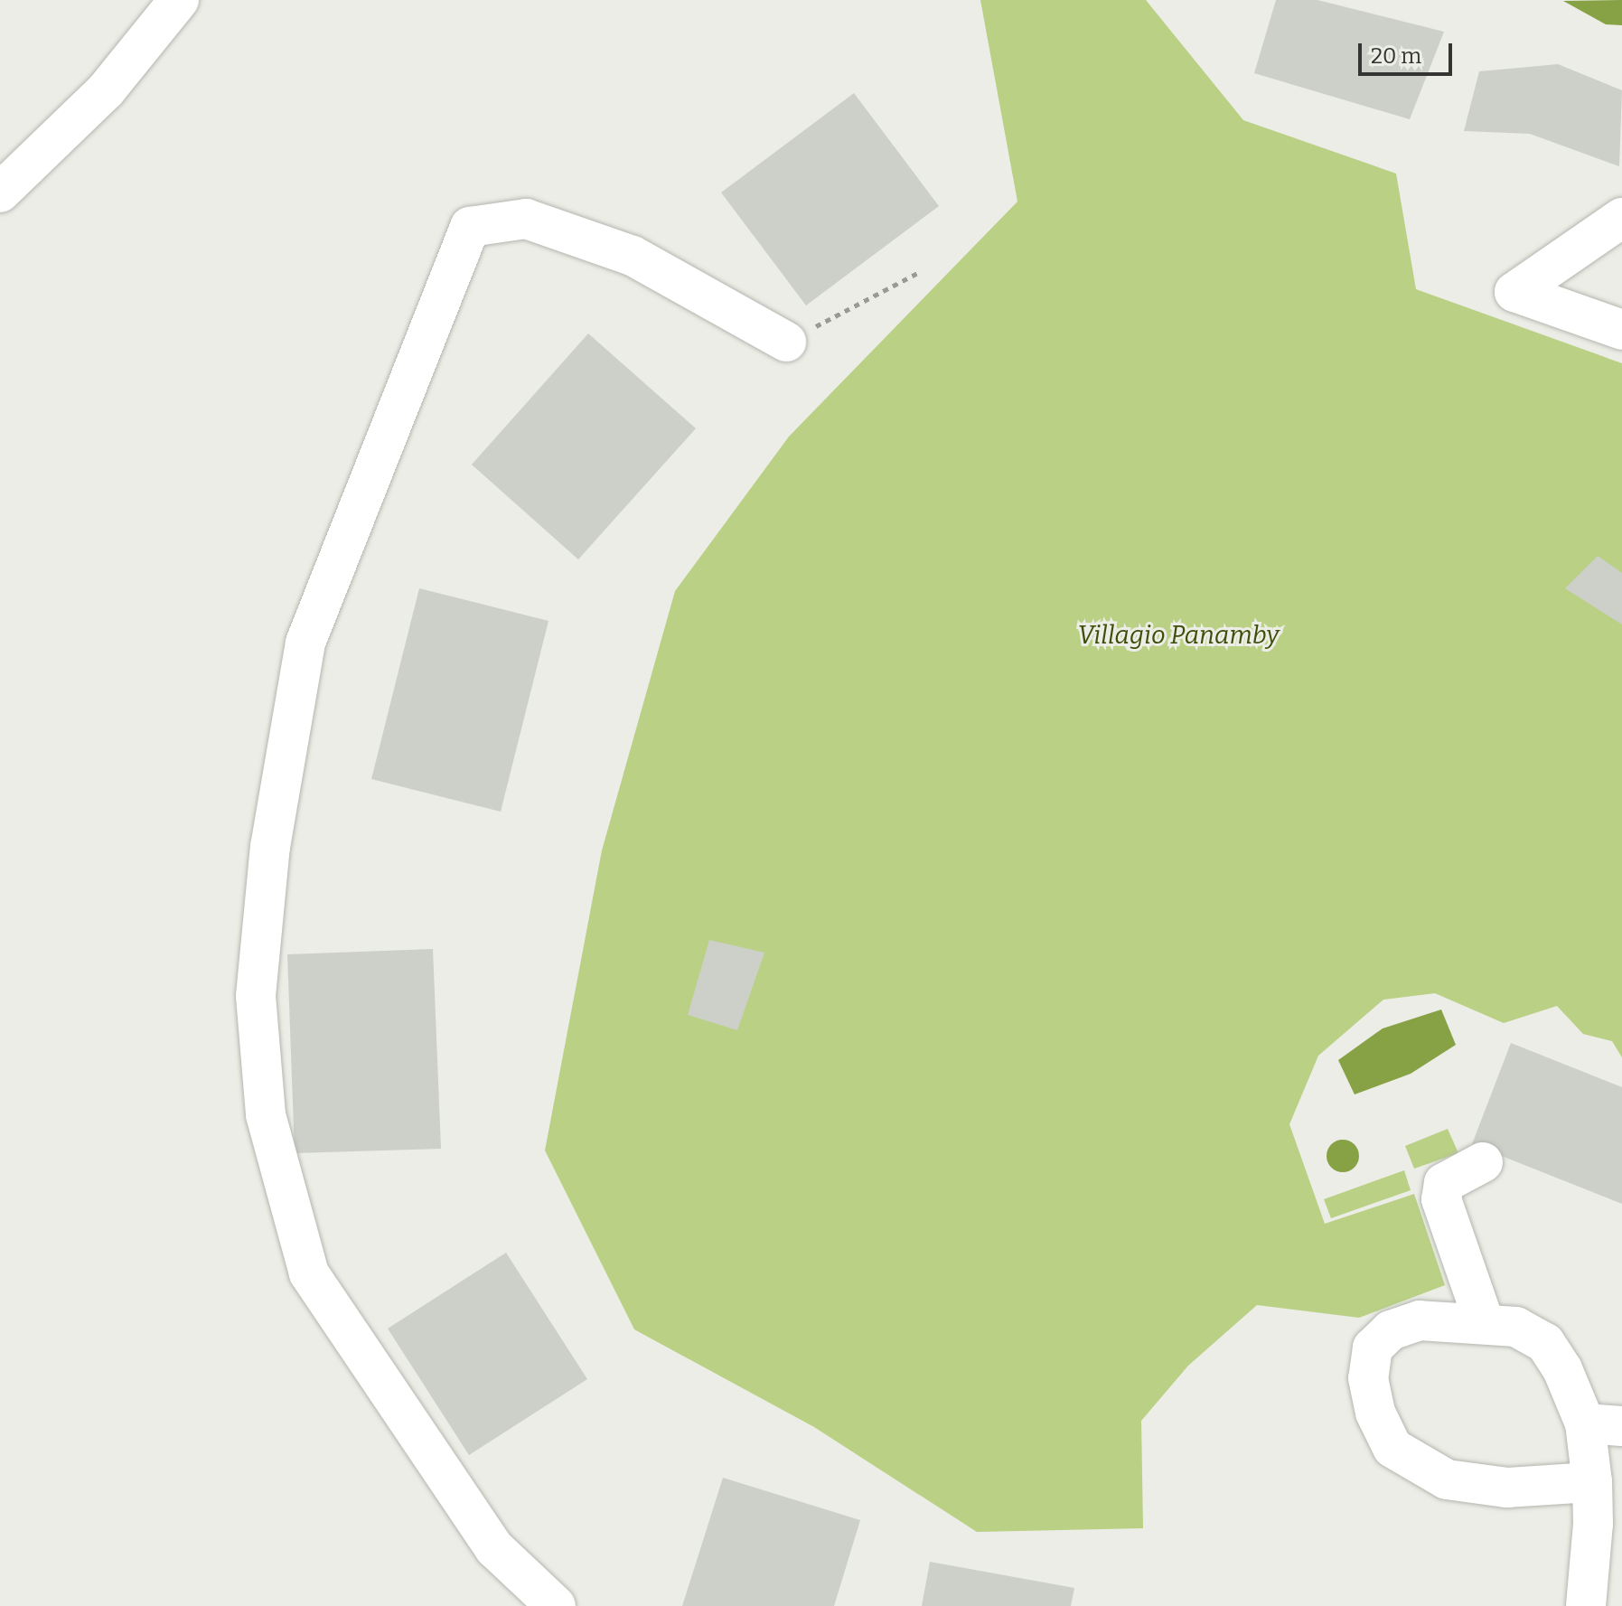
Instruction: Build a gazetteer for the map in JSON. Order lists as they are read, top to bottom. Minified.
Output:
{"parks":["Villagio Panamby"],"scale_bar":"20 m"}
